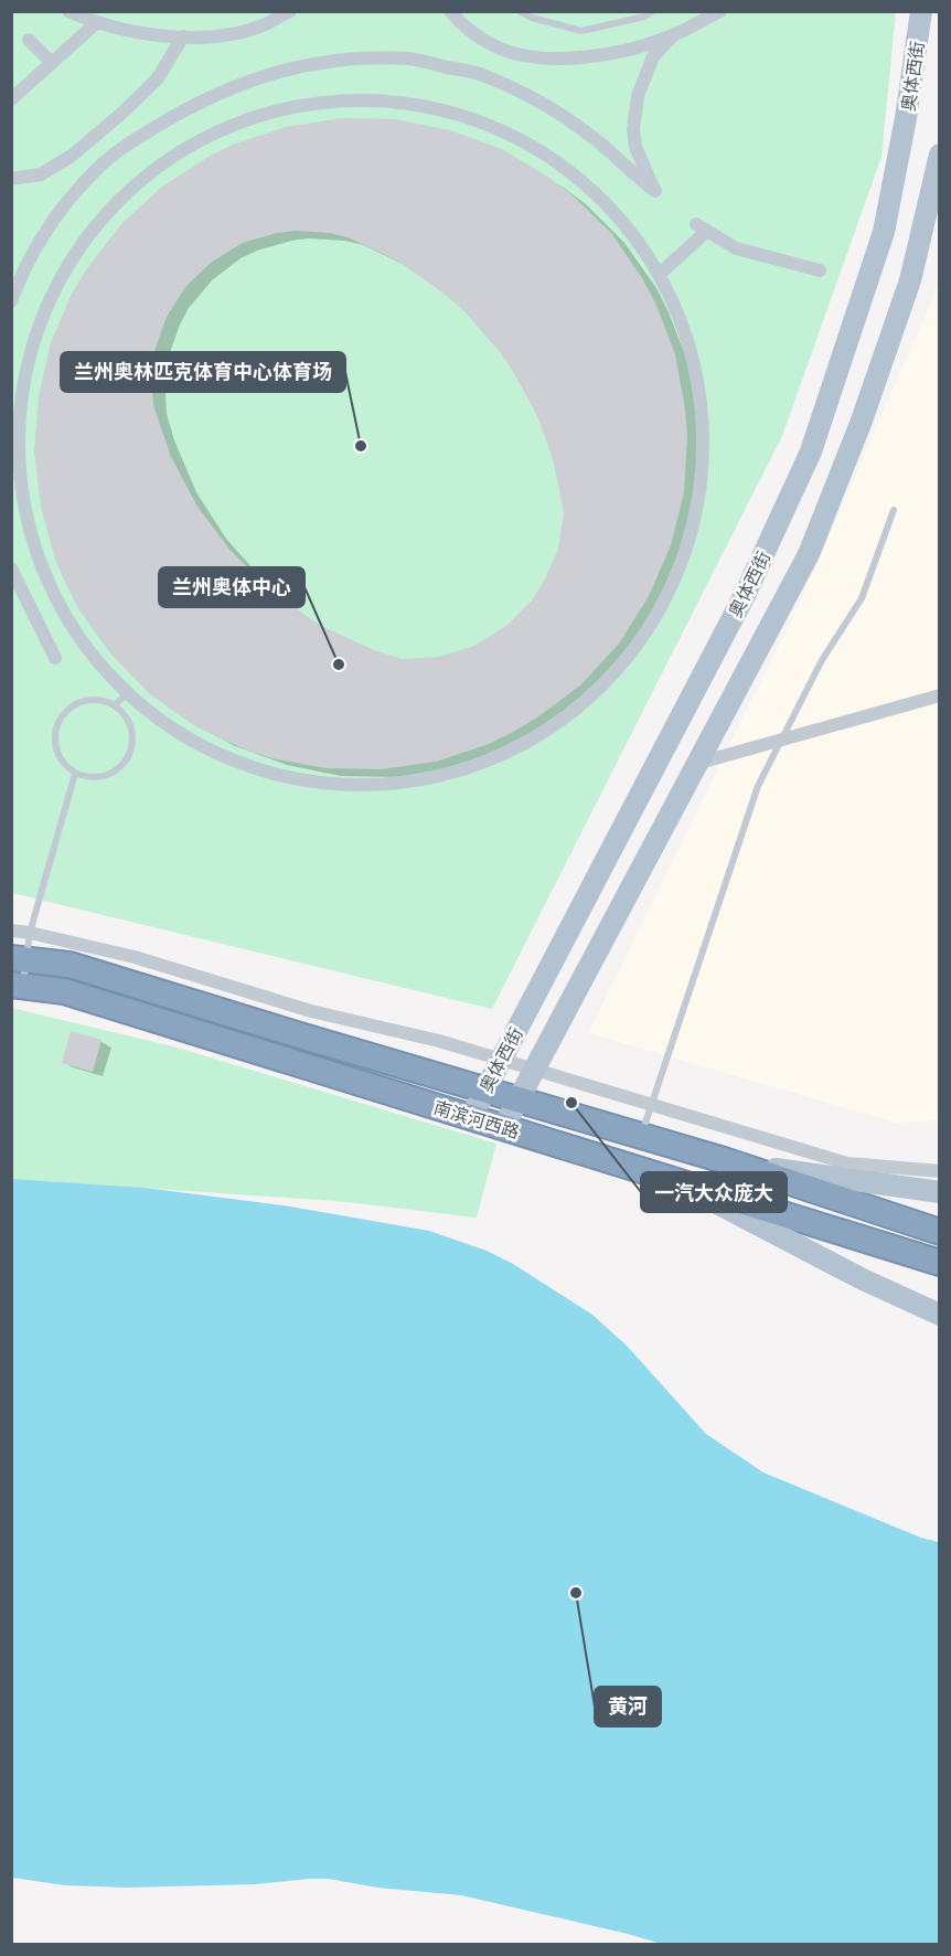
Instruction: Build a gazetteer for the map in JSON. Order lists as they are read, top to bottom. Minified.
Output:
{"streets":{"highway":["南滨河西路"],"main road":["奥体西街"]},"crossings":[["奥体西街","南滨河西路"]],"places":["兰州奥林匹克体育中心体育场","兰州奥体中心","一汽大众庞大","黄河"]}
